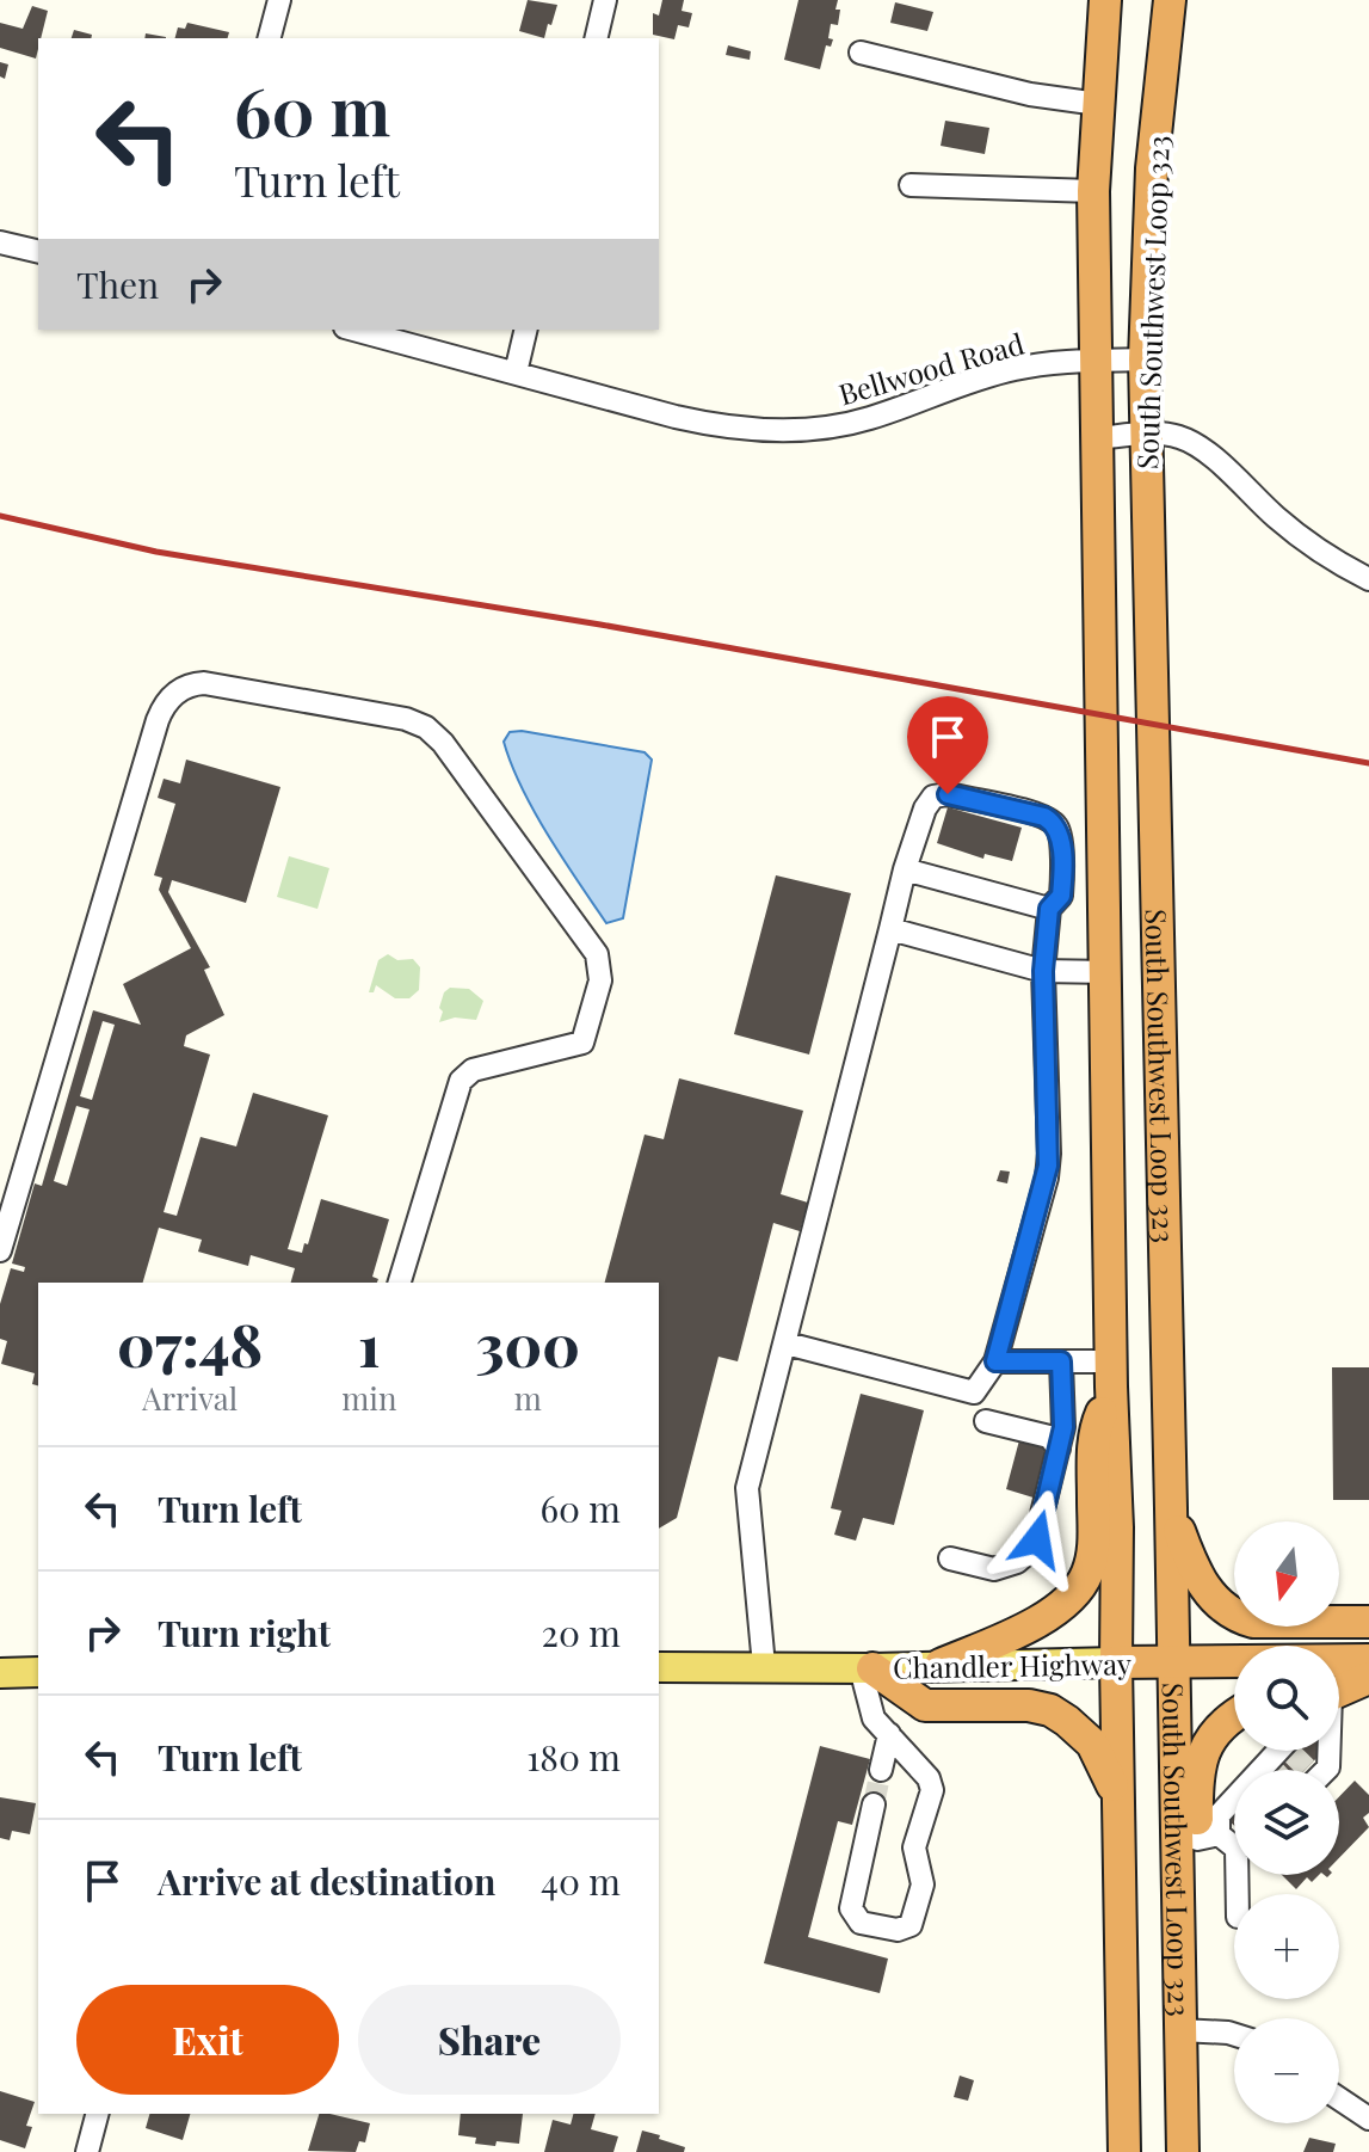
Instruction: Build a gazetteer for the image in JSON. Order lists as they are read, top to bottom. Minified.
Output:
{"streets":{"highway":["South Southwest Loop 323","Chandler Highway"],"street":["Bellwood Road"]},"crossings":[["South Southwest Loop 323","Bellwood Road"],["South Southwest Loop 323","Chandler Highway"]],"north":"bottom","page":{"turn":["60 m","Turn left"],"then":"Then","eta":["07:48","Arrival","1","min","300","m"],"list":[{"name":"Turn left","value":"60 m"},{"name":"Turn right","value":"20 m"},{"name":"Turn left","value":"180 m"},{"name":"Arrive at destination","value":"40 m"}],"map_buttons":["+","−"],"buttons":["Exit","Share"]}}
